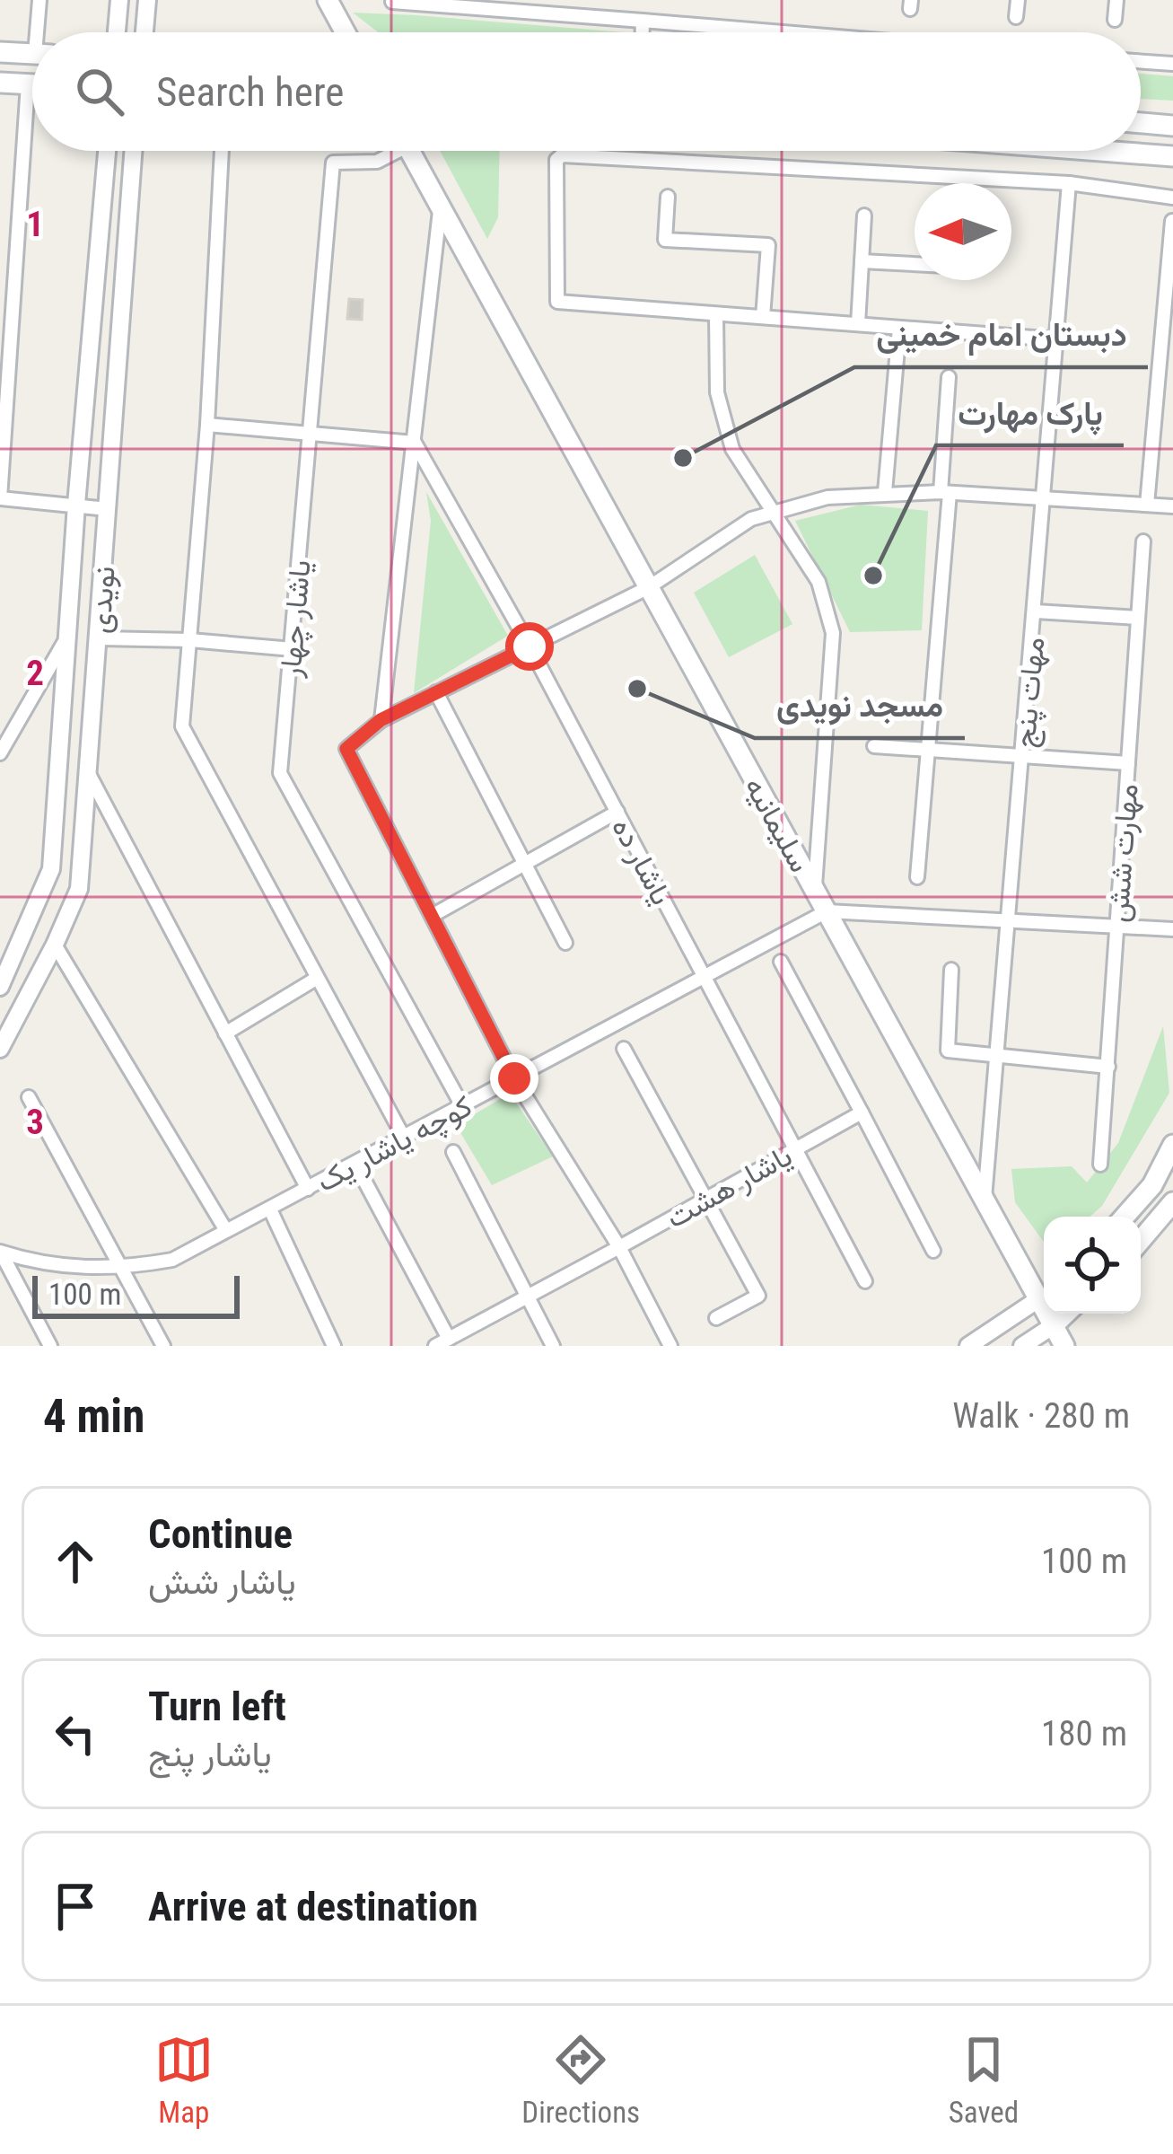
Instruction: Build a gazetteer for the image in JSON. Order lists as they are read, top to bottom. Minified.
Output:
{"streets":{"main road":["سلیمانیه"],"street":["نویدی","یاشار چهار","مهات پنج","مهارت شش","یاشار ده","کوچه یاشار یک","یاشار هشت"]},"crossings":[["یاشار چهار","کوچه یاشار یک"],["مهات پنج","سلیمانیه"],["سلیمانیه","کوچه یاشار یک"],["یاشار ده","کوچه یاشار یک"],["یاشار ده","یاشار هشت"]],"places":["دبستان امام خمینی","پارک مهارت","مسجد نویدی"],"scale_bar":"100 m","north":"left","page":{"search":"Search here","scale":"100 m","heading":["4 min","Walk · 280 m"],"list":[["Continue","یاشار شش","100 m"],["Turn left","یاشار پنج","180 m"],"Arrive at destination"],"nav":["Map","Directions","Saved"]},"grid":{"rows":["1","2","3"]}}
